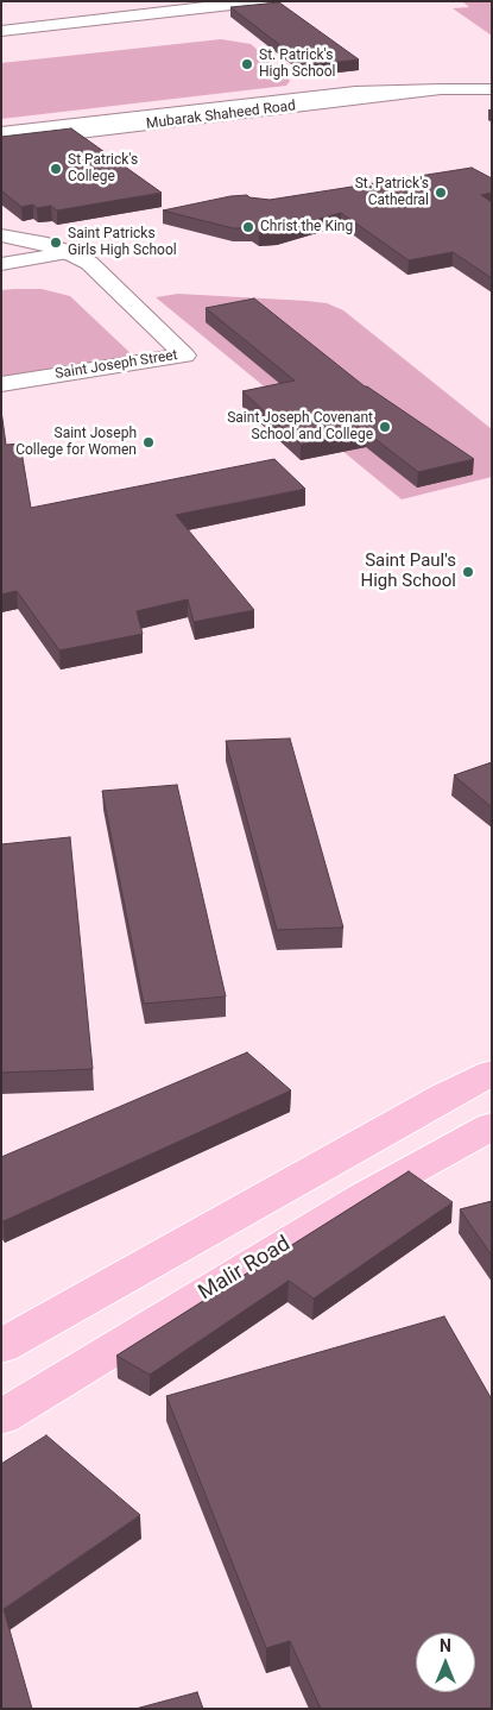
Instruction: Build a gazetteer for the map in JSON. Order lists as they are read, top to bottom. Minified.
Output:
{"streets":{"main road":["Malir Road"],"street":["Mubarak Shaheed Road","Saint Joseph Street"]},"places":["St. Patrick's High School","St Patrick's College","St. Patrick's Cathedral","Christ the King","Saint Patricks Girls High School","Saint Joseph Covenant School and College","Saint Joseph College for Women","Saint Paul's High School"],"north":"top"}
